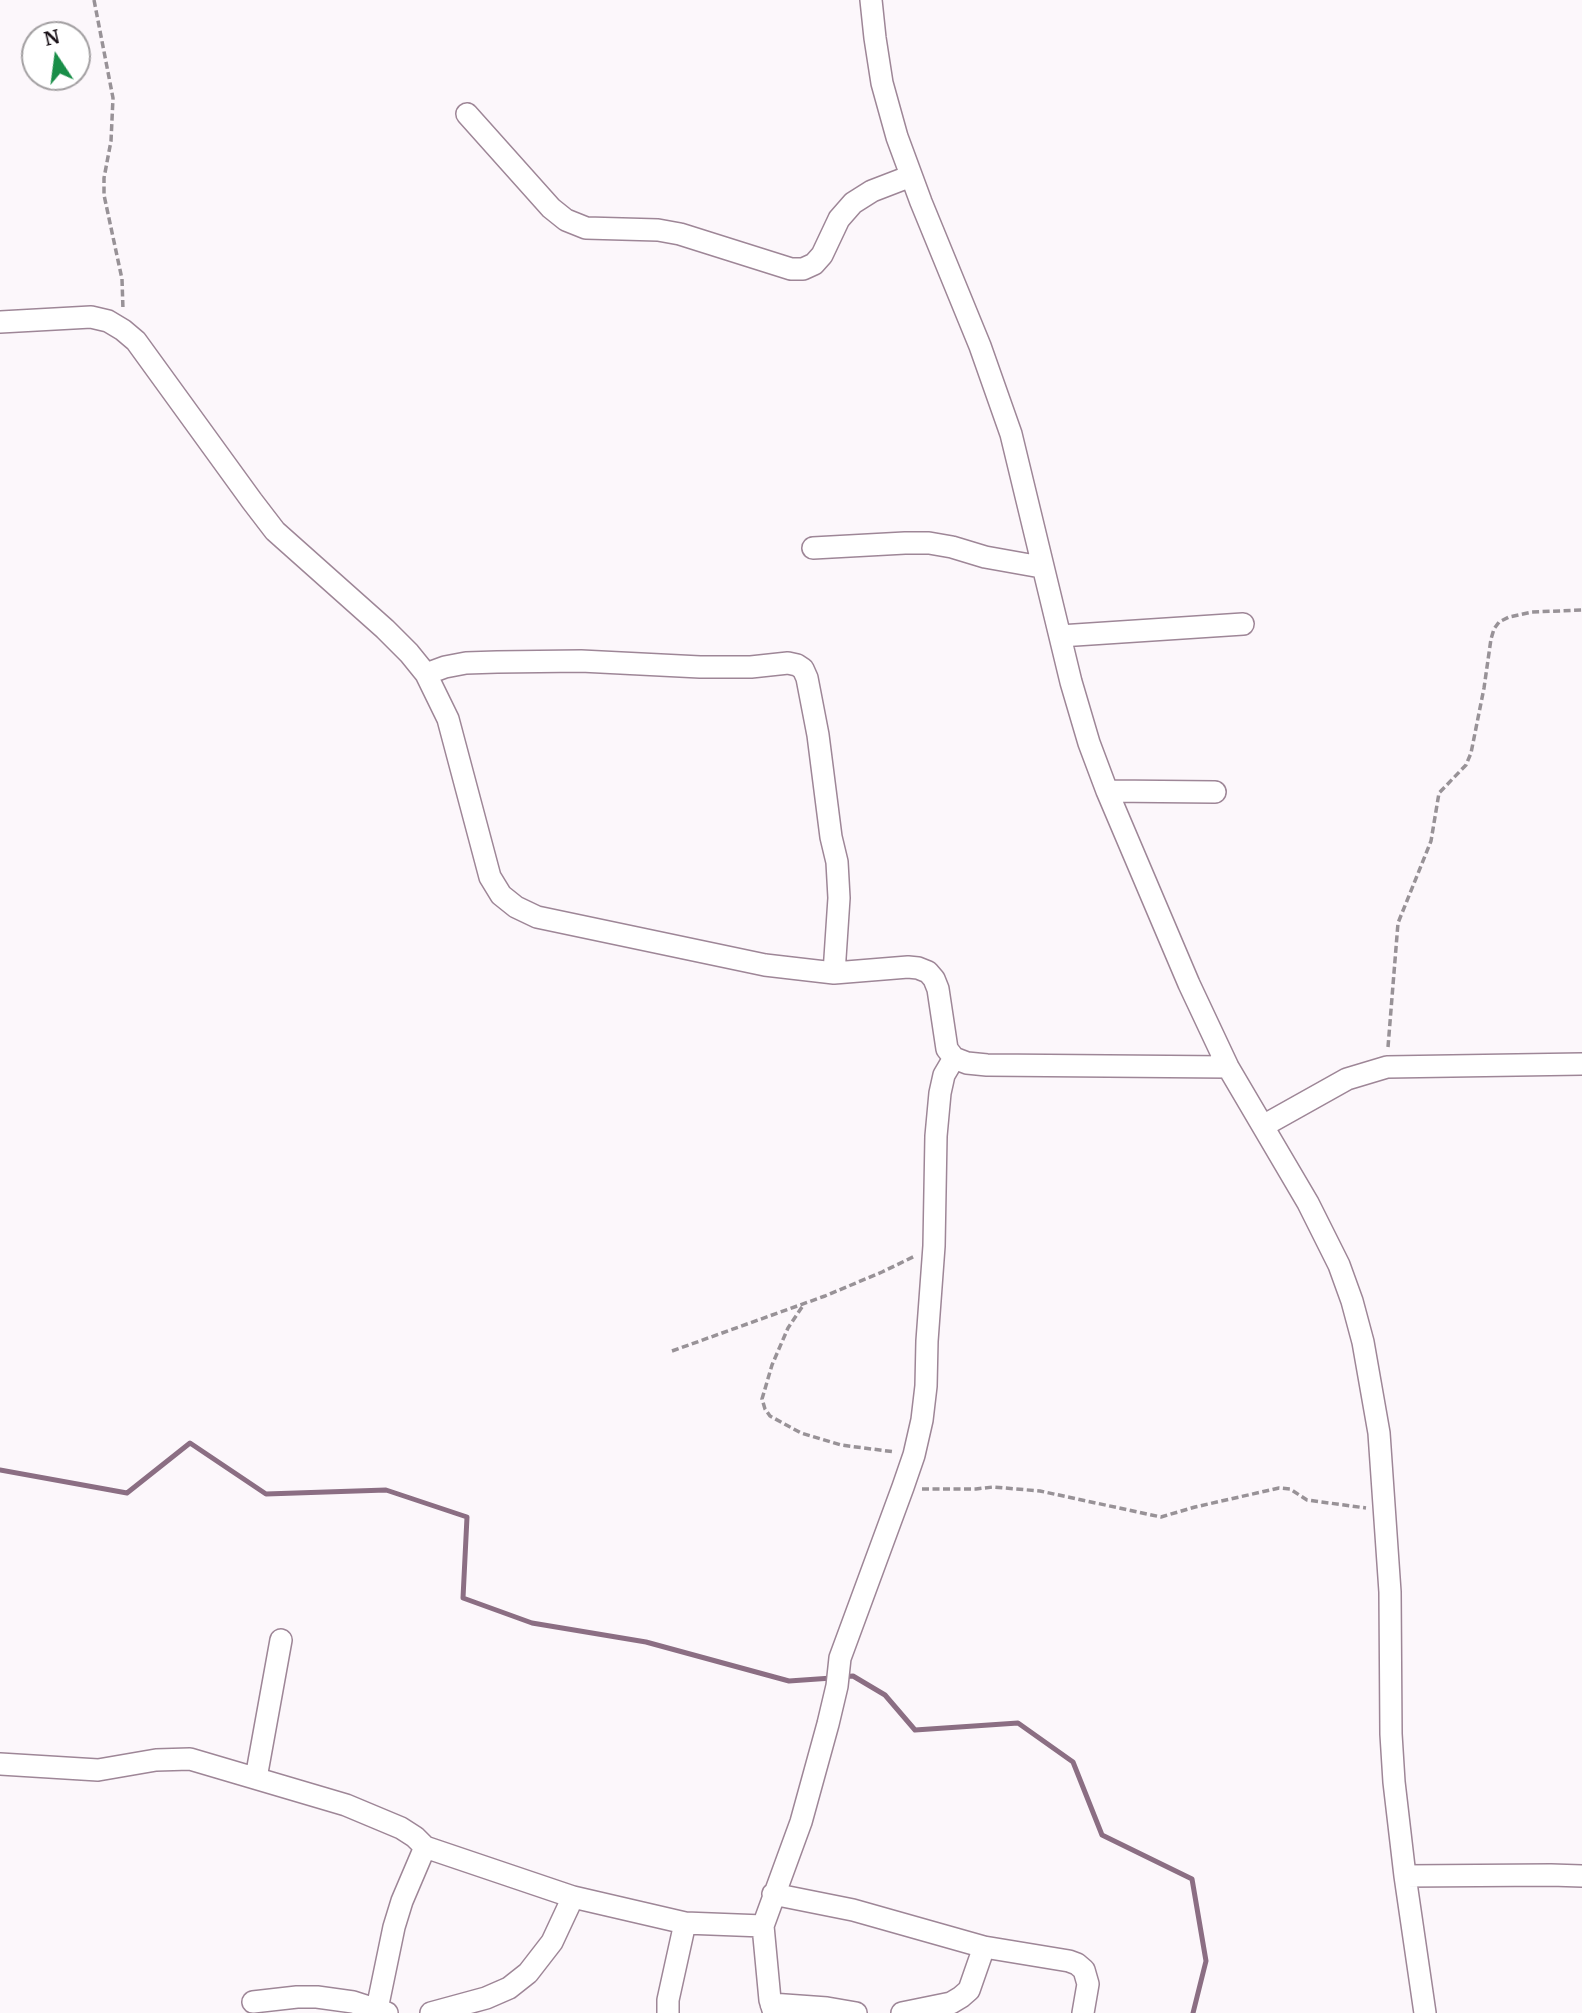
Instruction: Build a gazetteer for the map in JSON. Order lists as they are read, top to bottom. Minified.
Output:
{"north":"top"}
